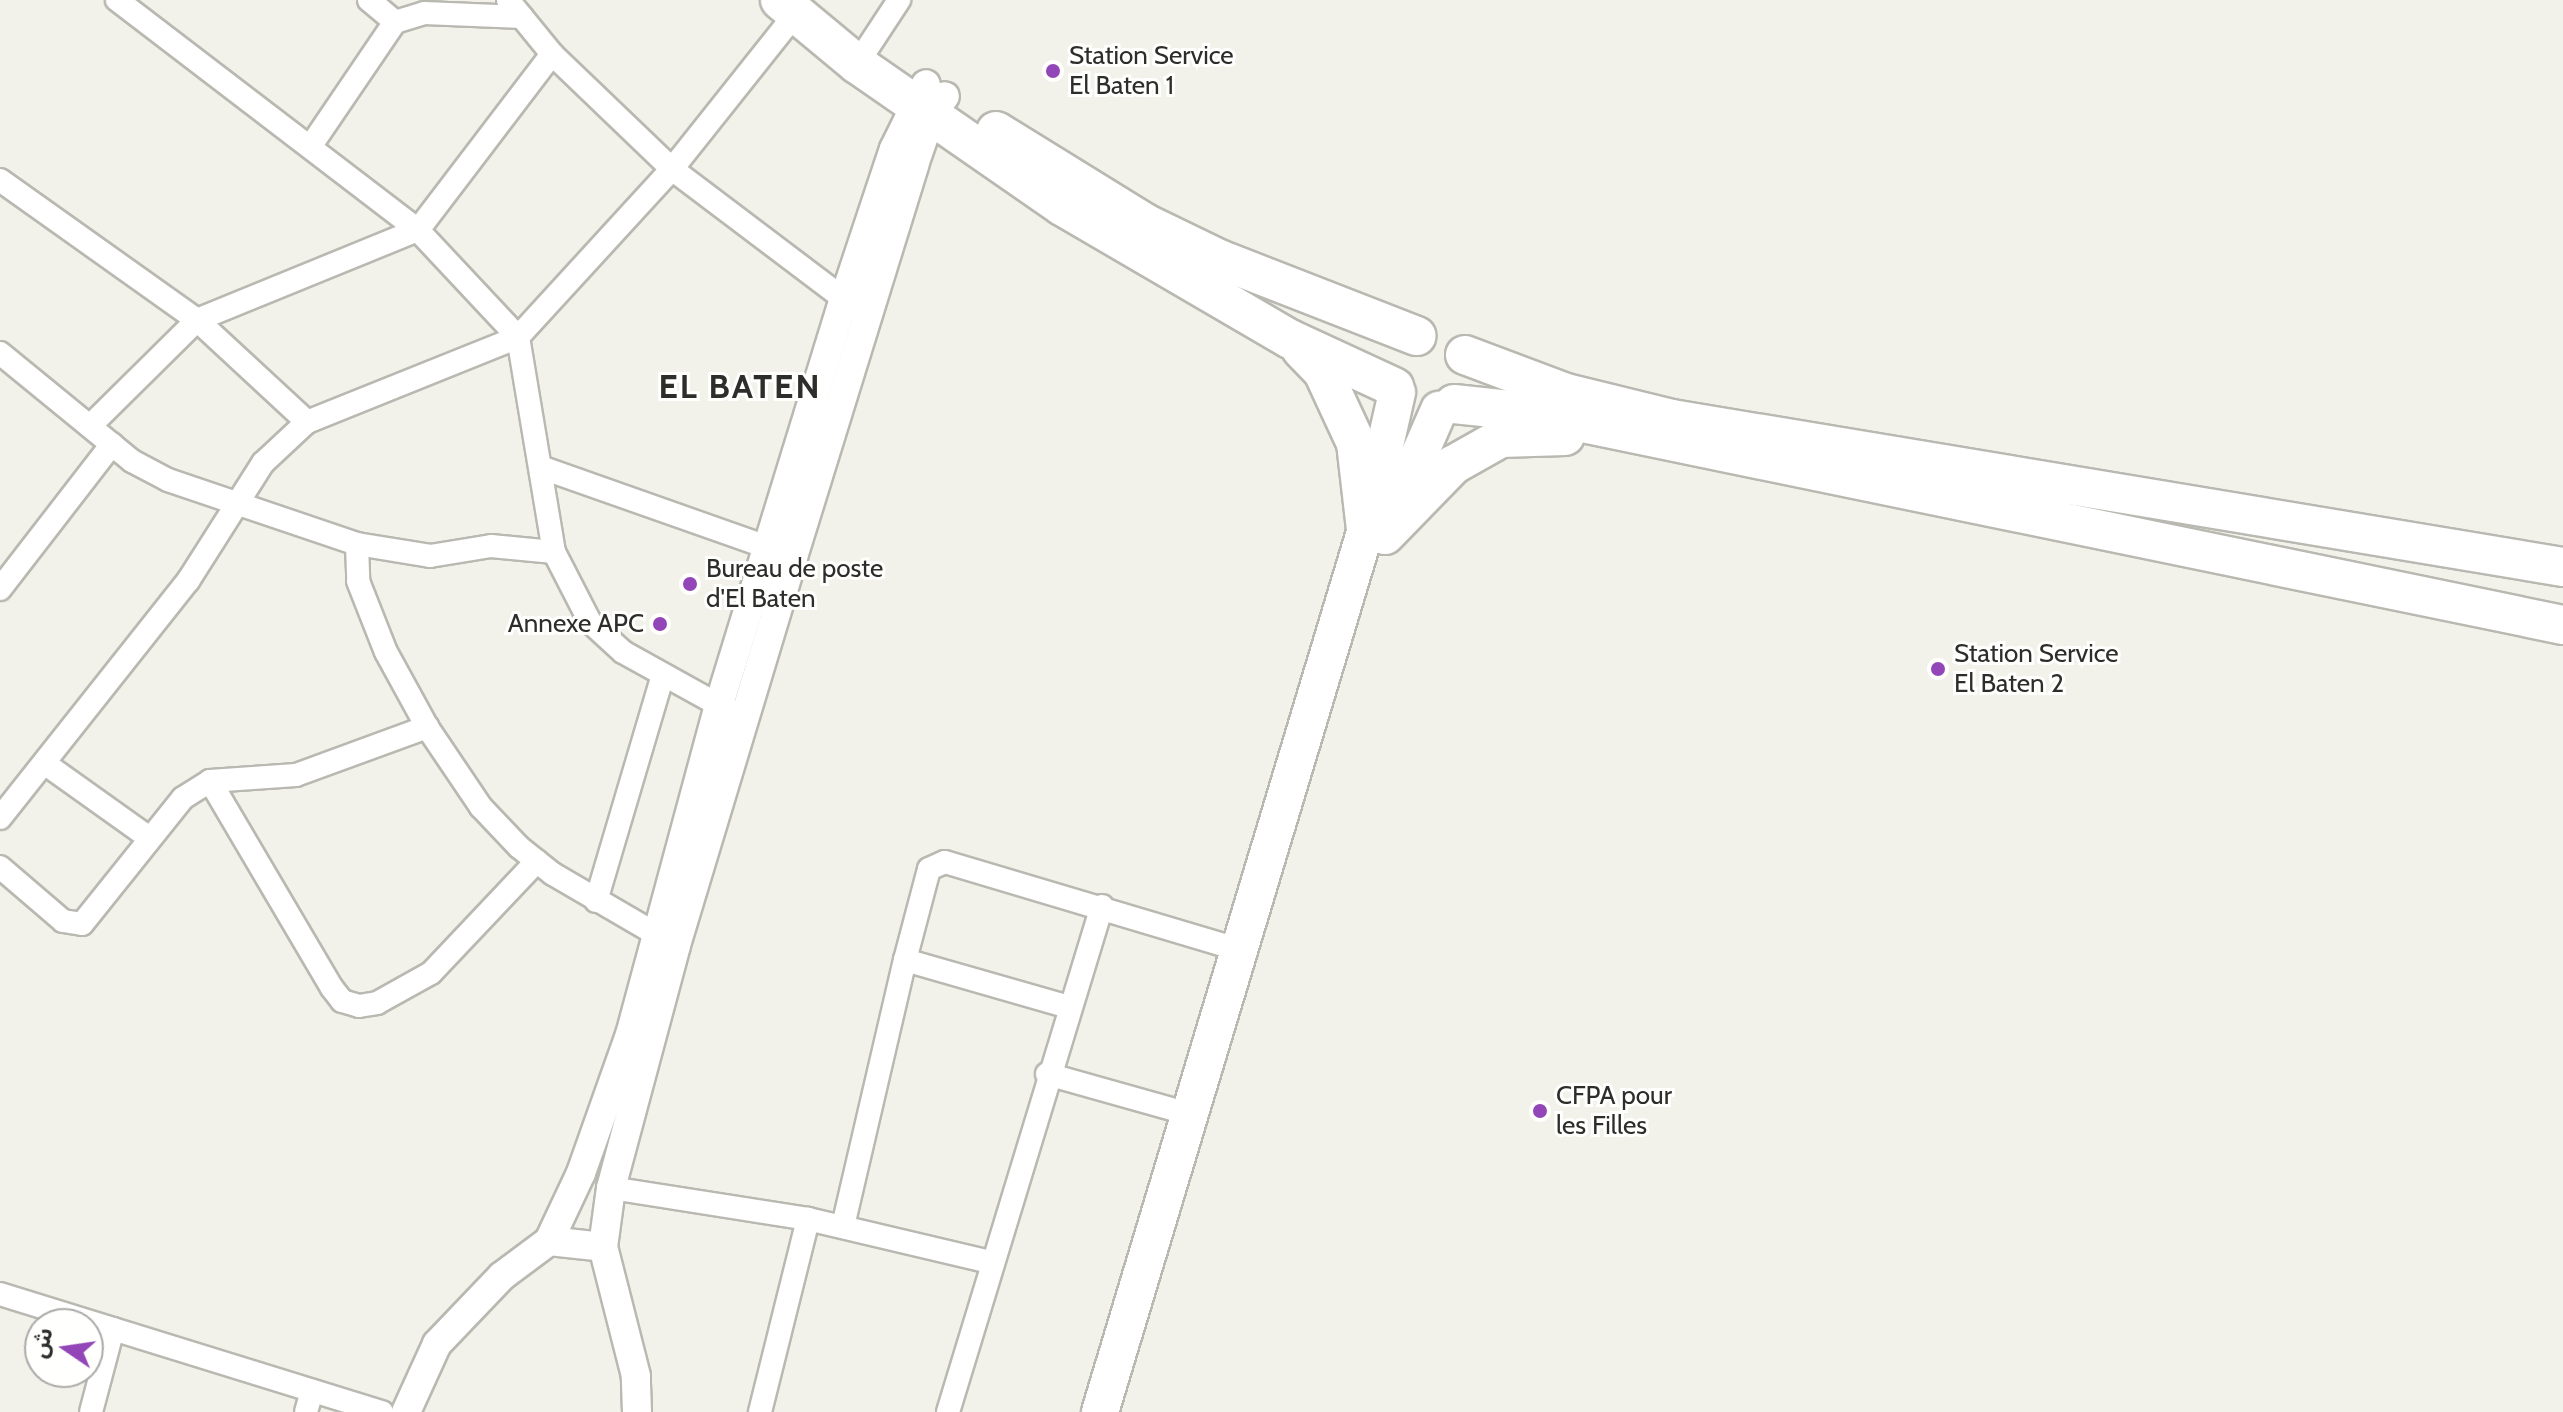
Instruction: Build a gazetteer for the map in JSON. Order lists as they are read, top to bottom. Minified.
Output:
{"districts":["EL BATEN"],"places":["Station Service El Baten 1","Bureau de poste d'El Baten","Annexe APC","Station Service El Baten 2","CFPA pour les Filles"],"north":"left"}
